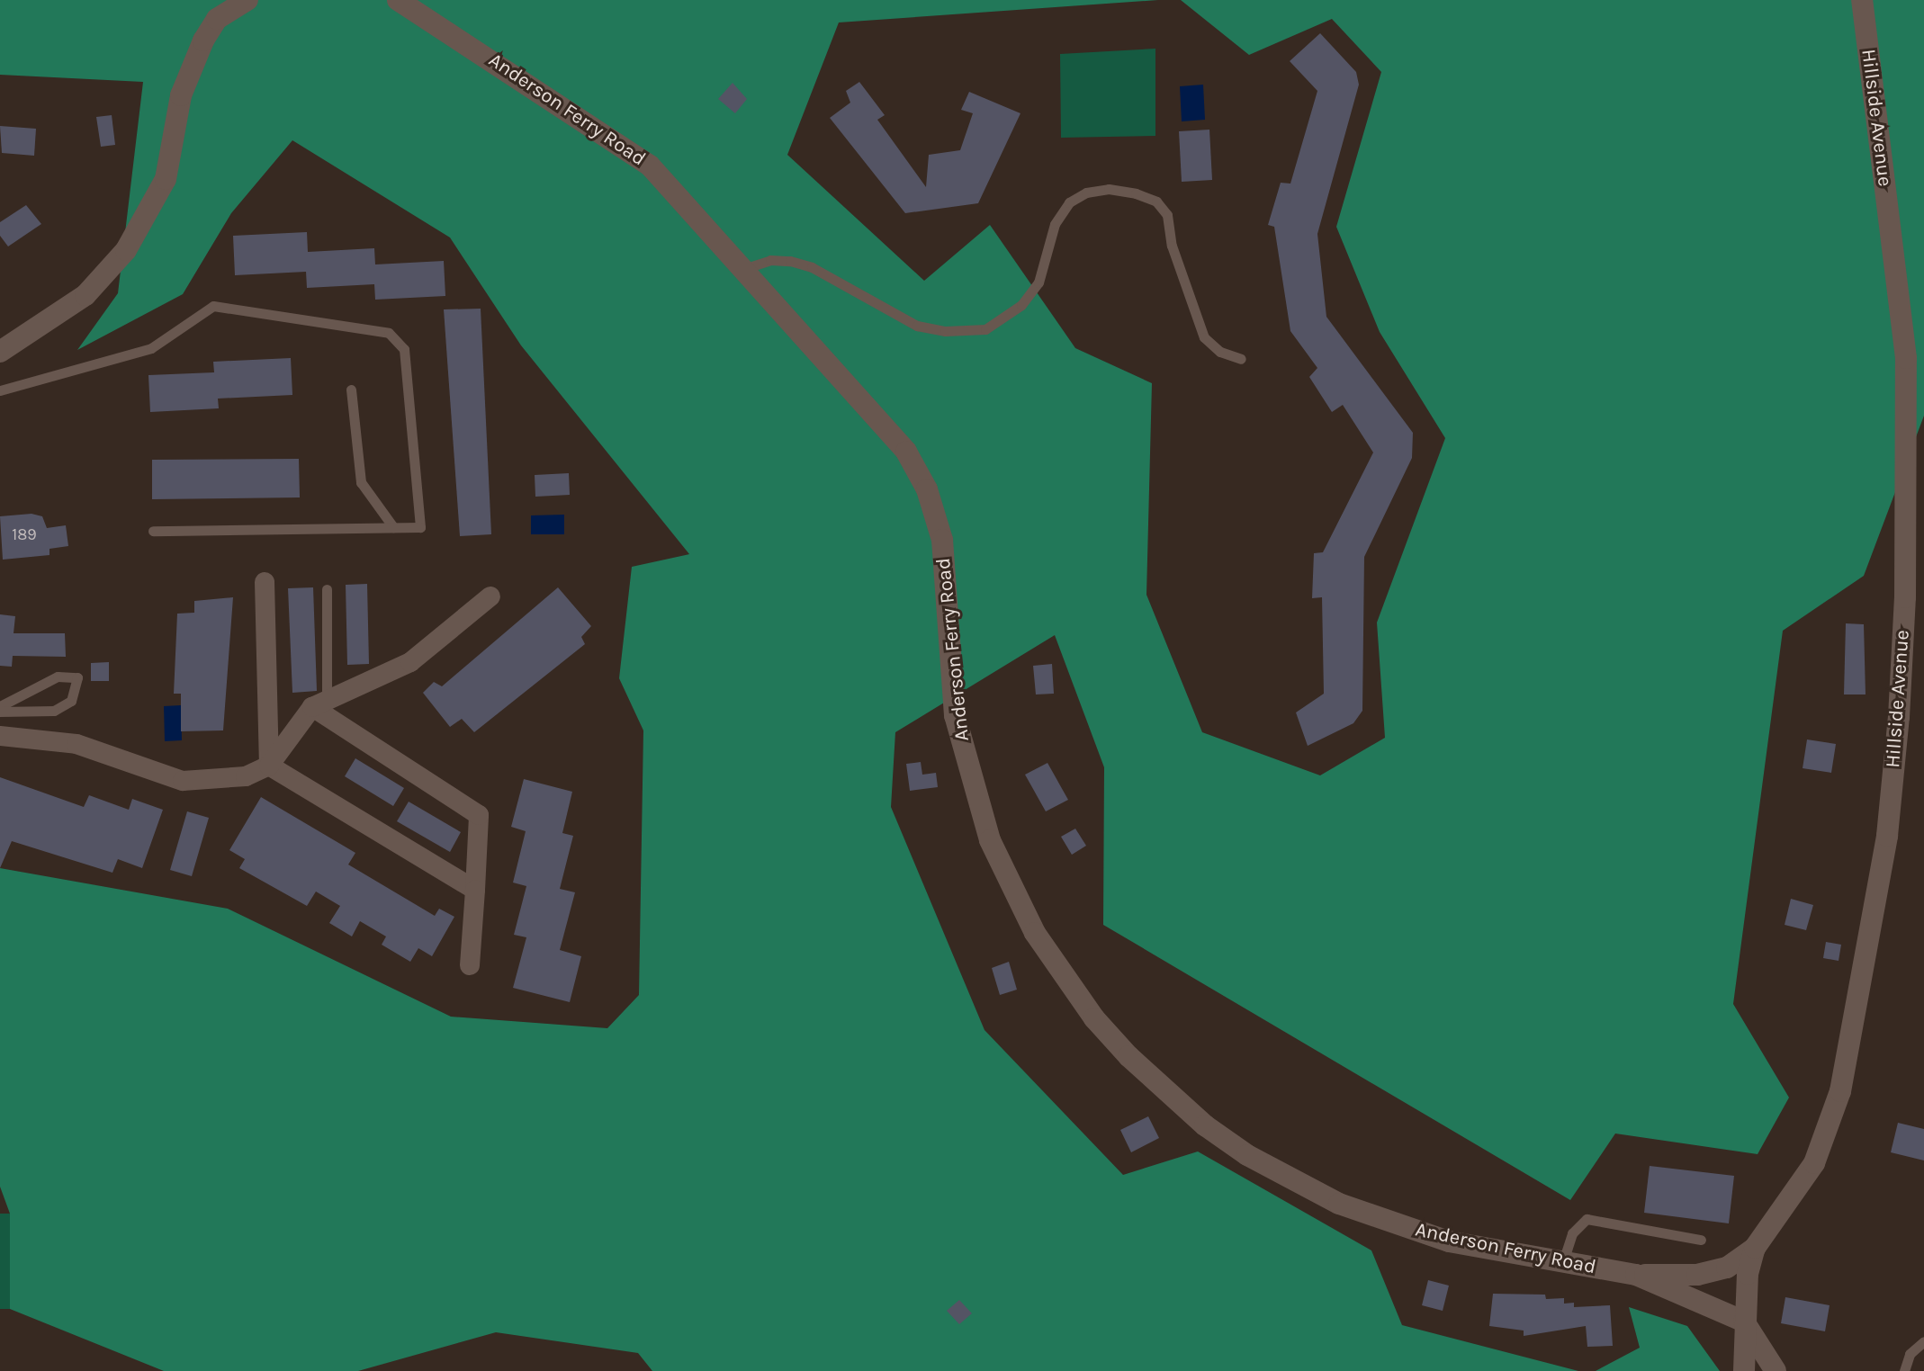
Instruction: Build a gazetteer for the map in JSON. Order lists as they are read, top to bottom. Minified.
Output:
{"streets":{"street":["Anderson Ferry Road","Hillside Avenue"]},"crossings":[["Anderson Ferry Road","Hillside Avenue"]],"house_numbers":["189"]}
